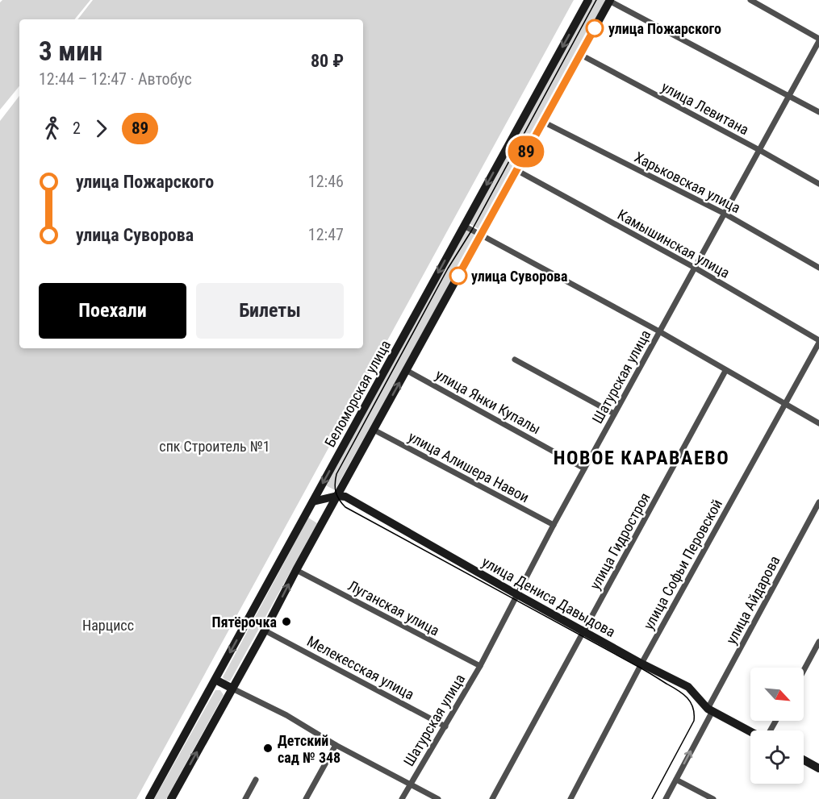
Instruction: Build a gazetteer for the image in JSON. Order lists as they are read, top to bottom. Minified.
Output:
{"streets":{"main road":["Беломорская улица","улица Дениса Давыдова"],"street":["улица Левитана","Харьковская улица","Камышинская улица","Шатурская улица","улица Янки Купалы","улица Алишера Навои","улица Гидростроя","улица Софьи Перовской","улица Айдарова","Луганская улица","Мелекесская улица"]},"crossings":[["улица Левитана","Шатурская улица"],["Харьковская улица","Шатурская улица"],["Камышинская улица","Шатурская улица"],["Камышинская улица","улица Софьи Перовской"],["Шатурская улица","улица Янки Купалы"],["Шатурская улица","улица Алишера Навои"],["Шатурская улица","улица Дениса Давыдова"],["Шатурская улица","Луганская улица"],["Шатурская улица","Мелекесская улица"],["улица Гидростроя","улица Дениса Давыдова"],["улица Софьи Перовской","улица Дениса Давыдова"],["улица Дениса Давыдова","улица Айдарова"]],"districts":["НОВОЕ КАРАВАЕВО"],"parks":["спк Строитель №1","Нарцисс"],"places":["улица Пожарского","улица Суворова","Пятёрочка","Детский сад № 348"],"lines":["bus line 89"],"north":"bottom right","page":{"on_map":"89","heading":["3 мин","12:44 – 12:47 · Автобус","80 ₽"],"legs":["2","89"],"list":[{"name":"улица Пожарского","value":"12:46"},{"name":"улица Суворова","value":"12:47"}],"buttons":["Поехали","Билеты"]}}
